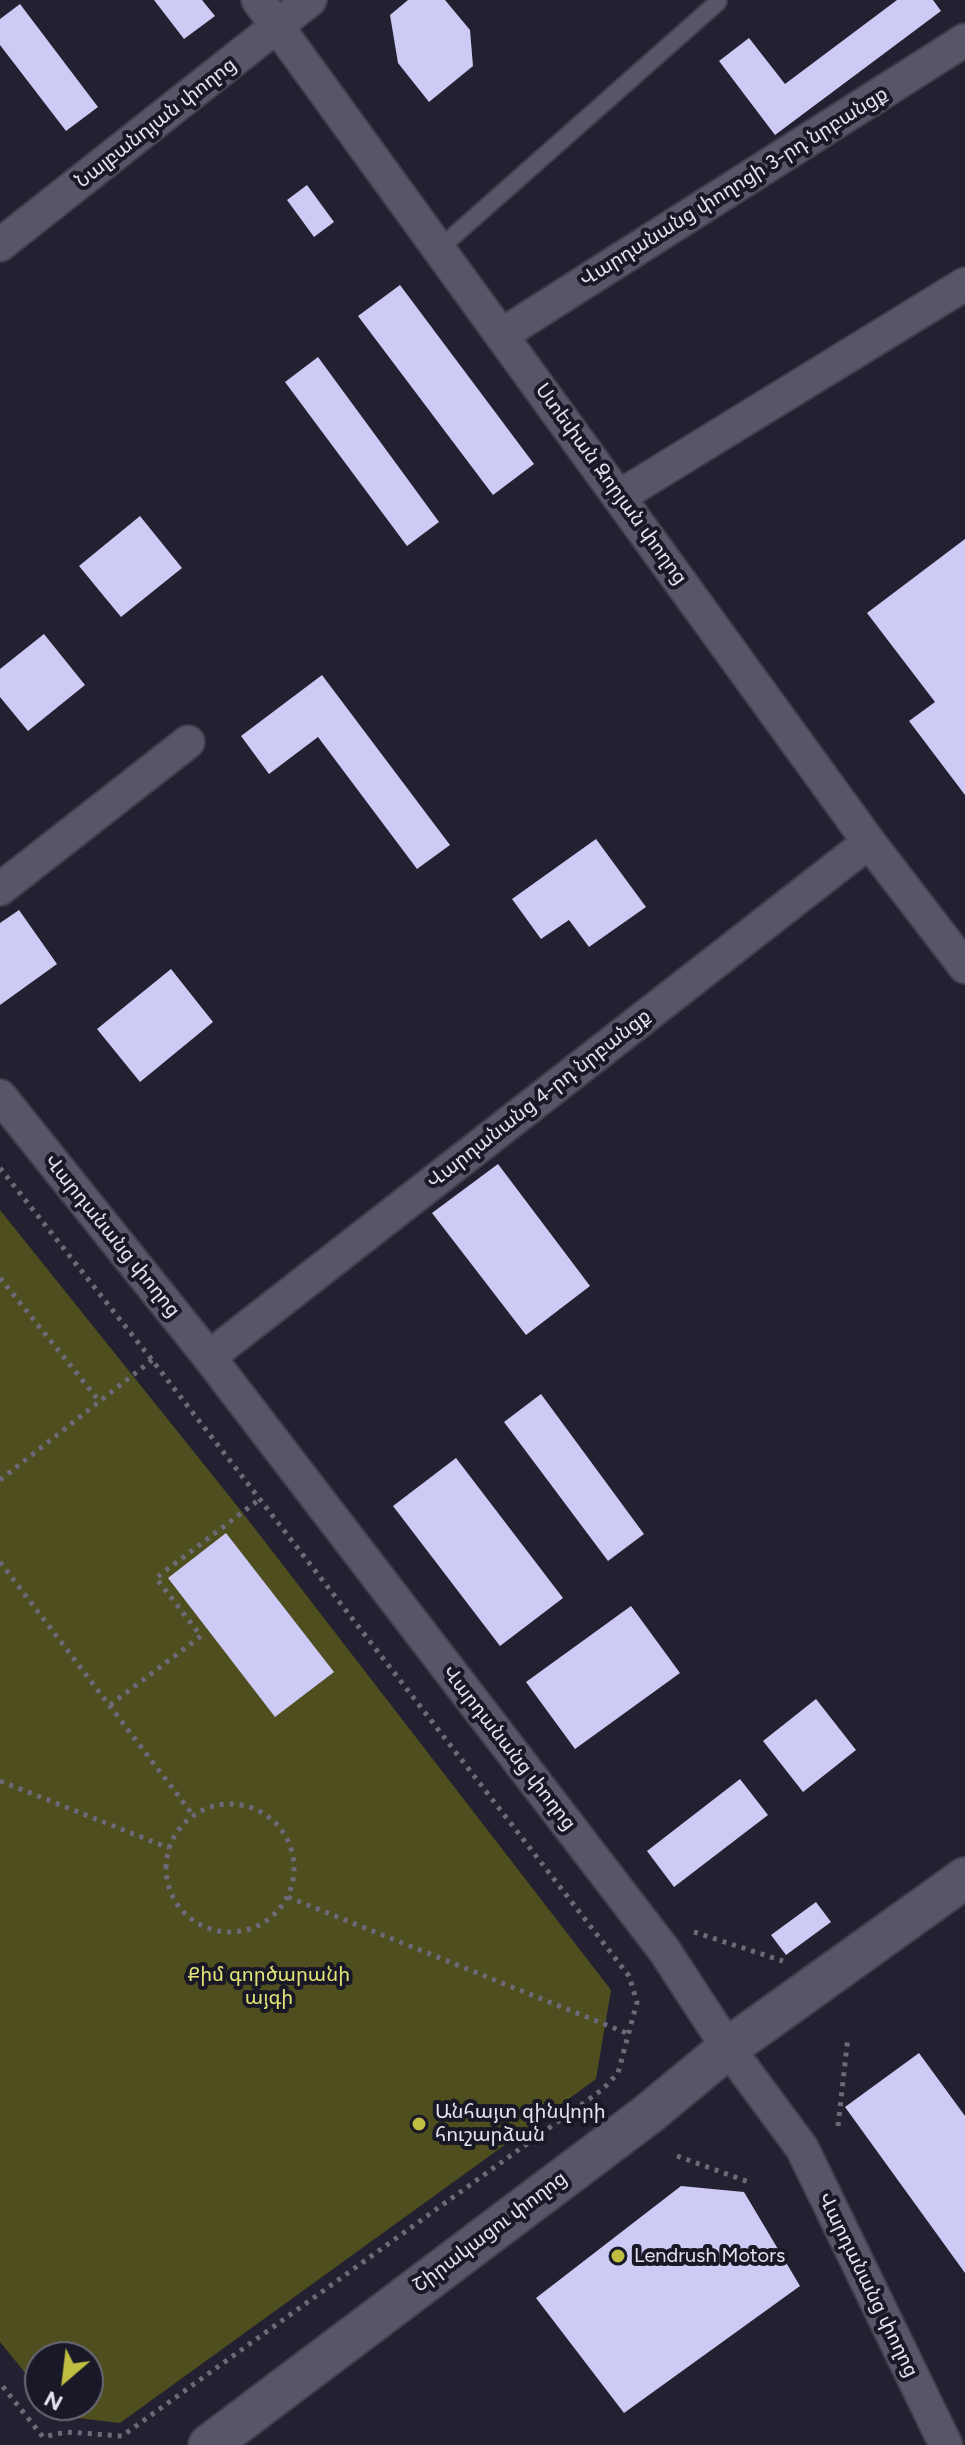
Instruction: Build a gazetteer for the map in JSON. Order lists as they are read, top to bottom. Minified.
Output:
{"streets":{"street":["Նալբանդյան փողոց","Վարդանանց փողոցի 3-րդ նրբանցք","Ստեփան Զորյան փողոց","Վարդանանց 4-րդ նրբանցք","Վարդանանց փողոց","Շիրակացու փողոց"]},"crossings":[["Նալբանդյան փողոց","Ստեփան Զորյան փողոց"],["Վարդանանց փողոցի 3-րդ նրբանցք","Ստեփան Զորյան փողոց"],["Ստեփան Զորյան փողոց","Վարդանանց 4-րդ նրբանցք"],["Վարդանանց 4-րդ նրբանցք","Վարդանանց փողոց"],["Վարդանանց փողոց","Շիրակացու փողոց"]],"parks":["Քիմ գործարանի այգի"],"places":["Անհայտ զինվորի հուշարձան","Lendrush Motors"],"north":"bottom left"}
